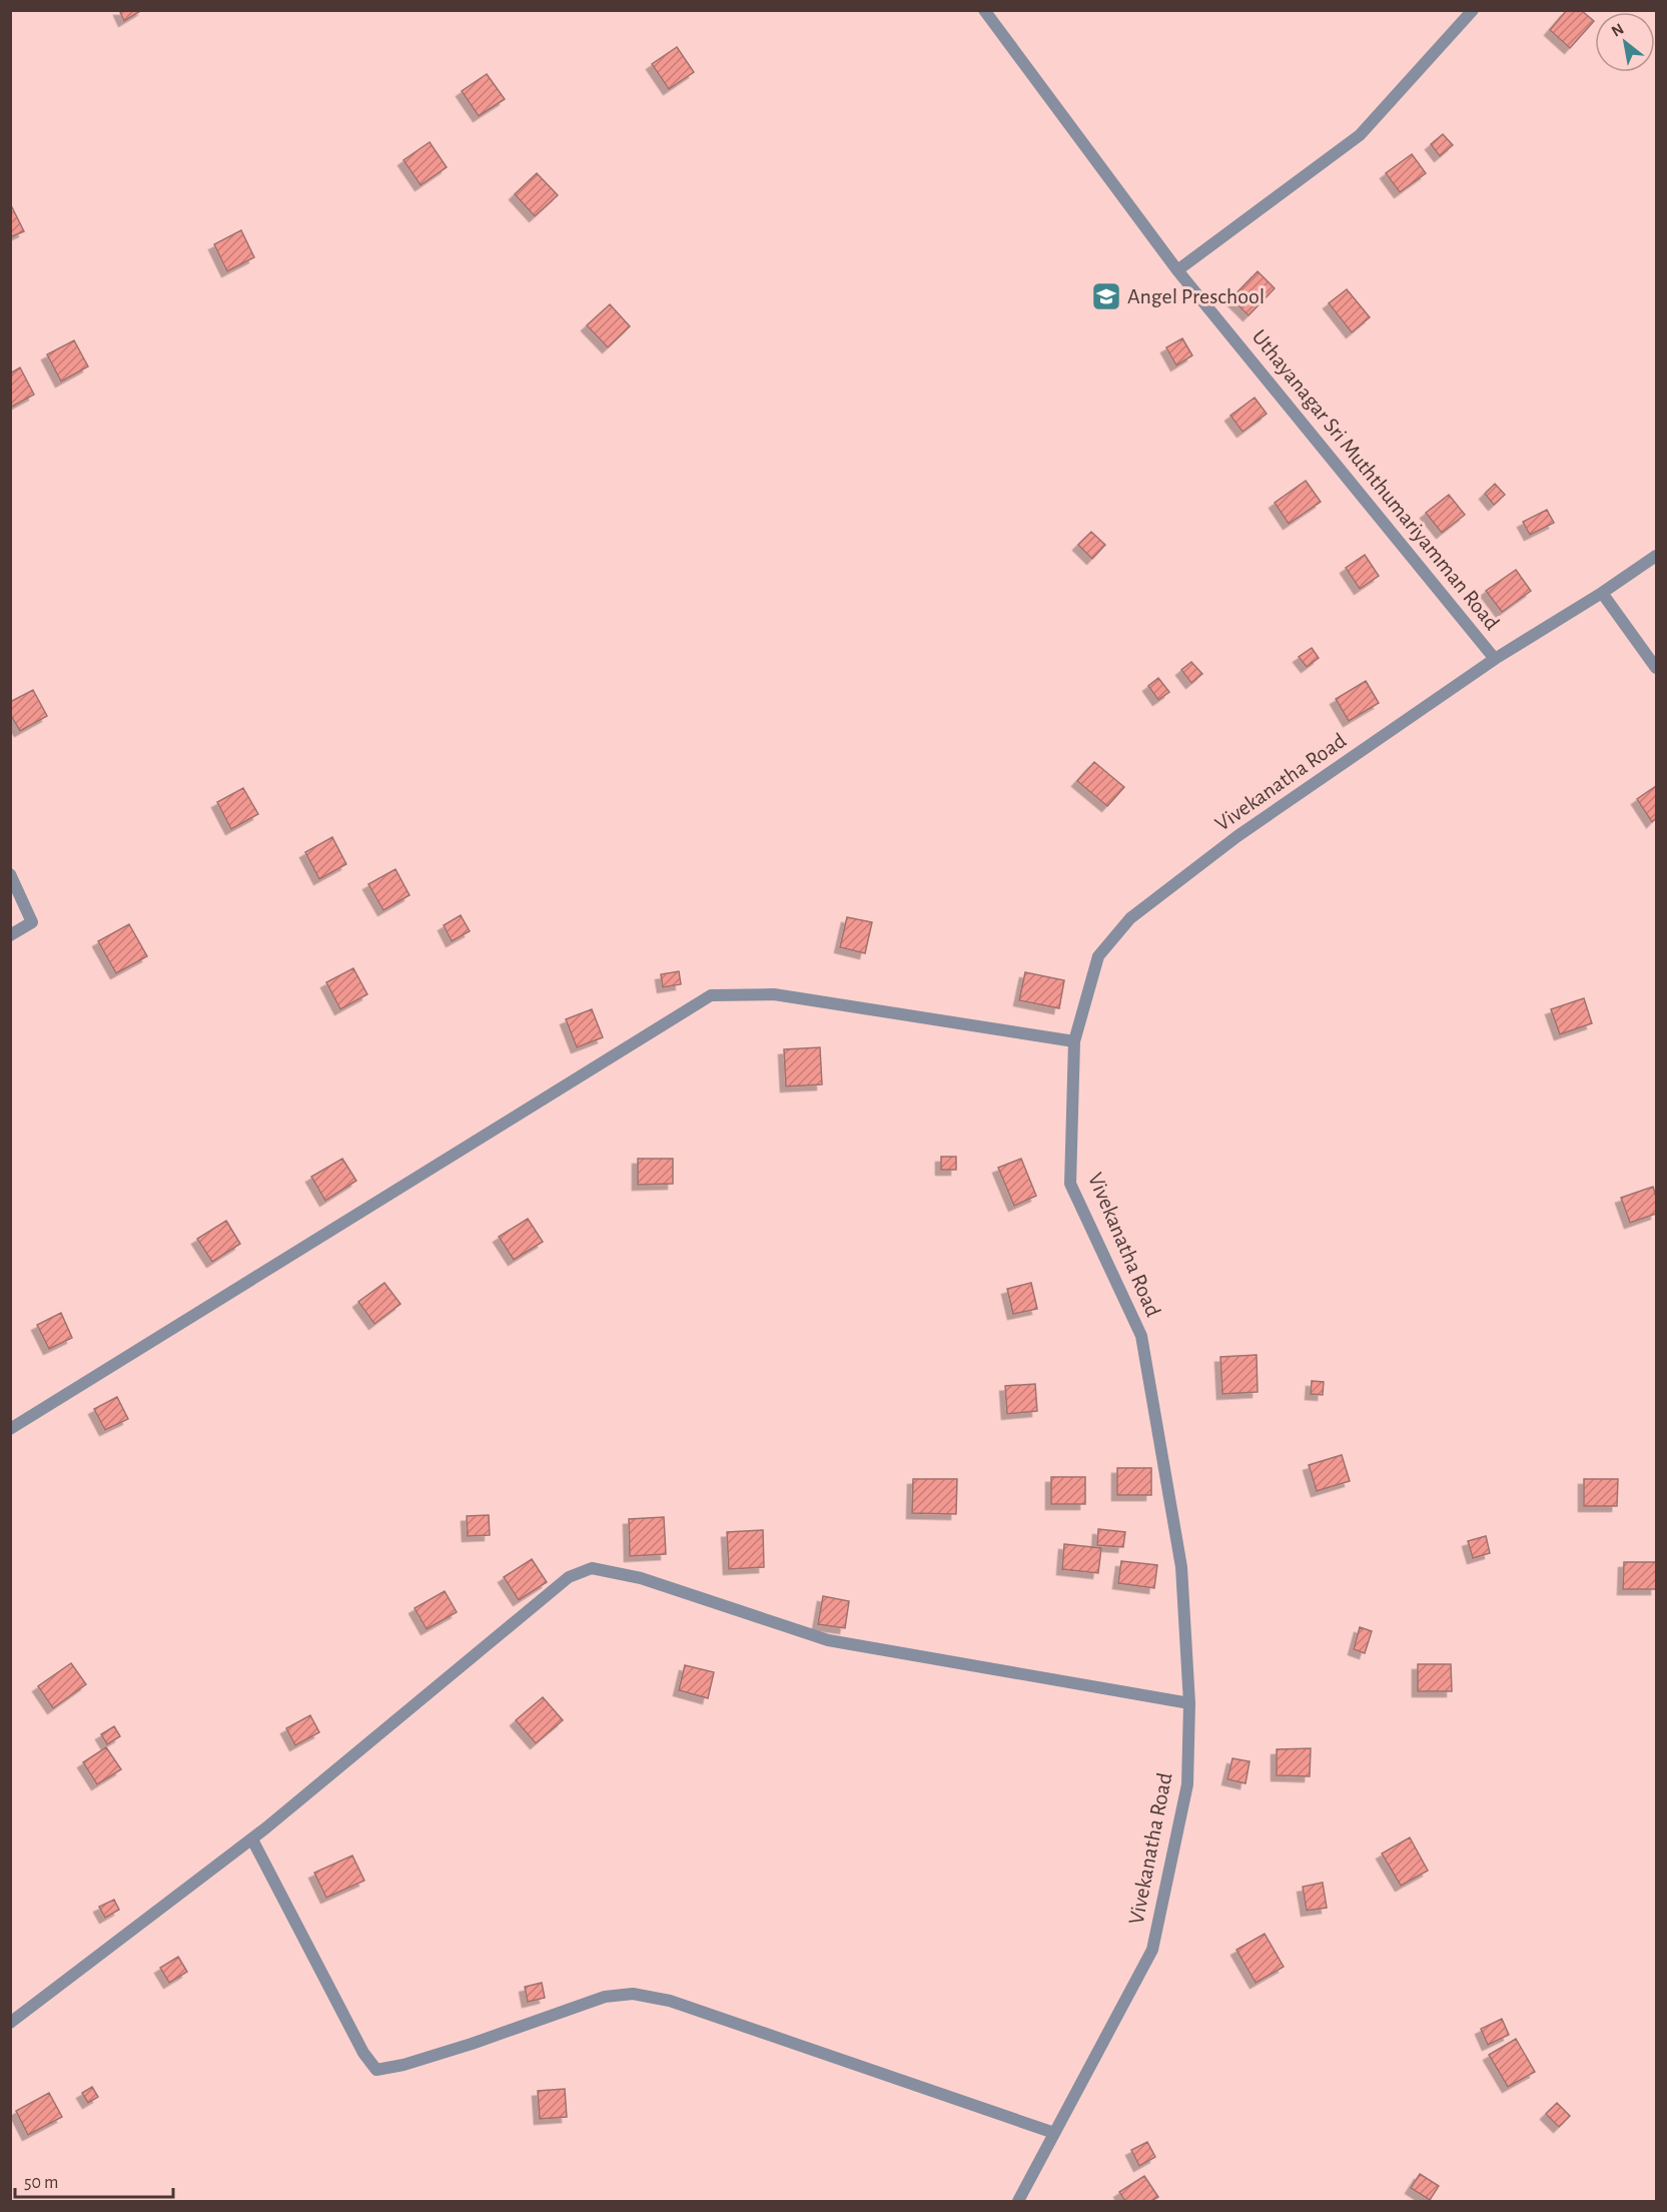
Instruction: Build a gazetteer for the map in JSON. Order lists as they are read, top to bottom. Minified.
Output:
{"streets":{"street":["Uthayanagar Sri Muththumariyamman Road","Vivekanatha Road"]},"crossings":[["Uthayanagar Sri Muththumariyamman Road","Vivekanatha Road"]],"places":{"school or university":["Angel Preschool"]},"scale_bar":"50 m","north":"top left"}
